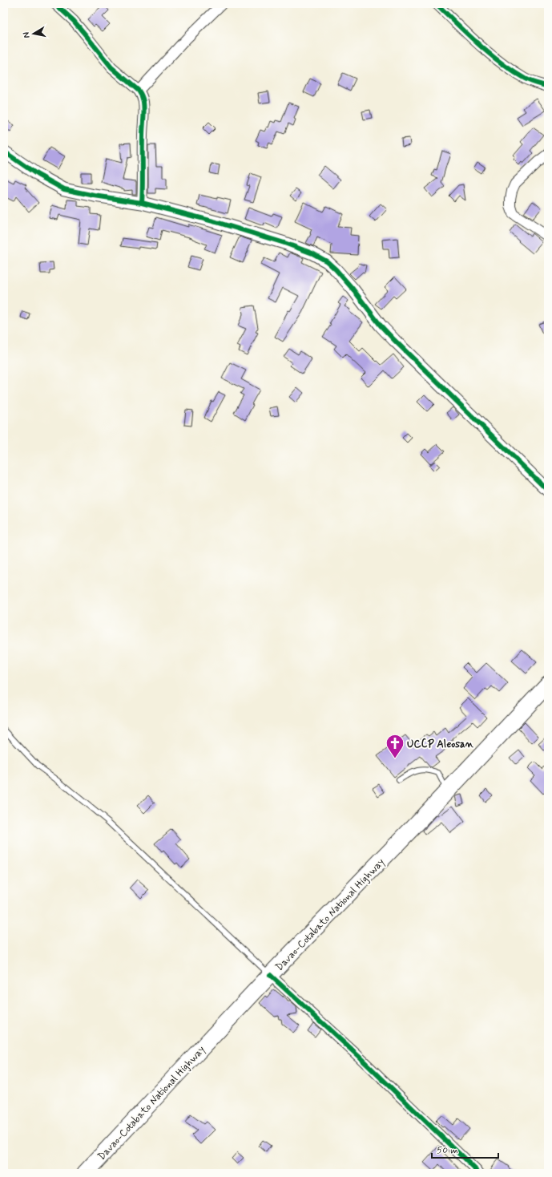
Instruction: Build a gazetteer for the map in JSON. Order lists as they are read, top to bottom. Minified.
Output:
{"streets":{"highway":["Davao-Cotabato National Highway"]},"places":{"church":["UCCP Aleosan"]},"scale_bar":"50 m","north":"left"}
